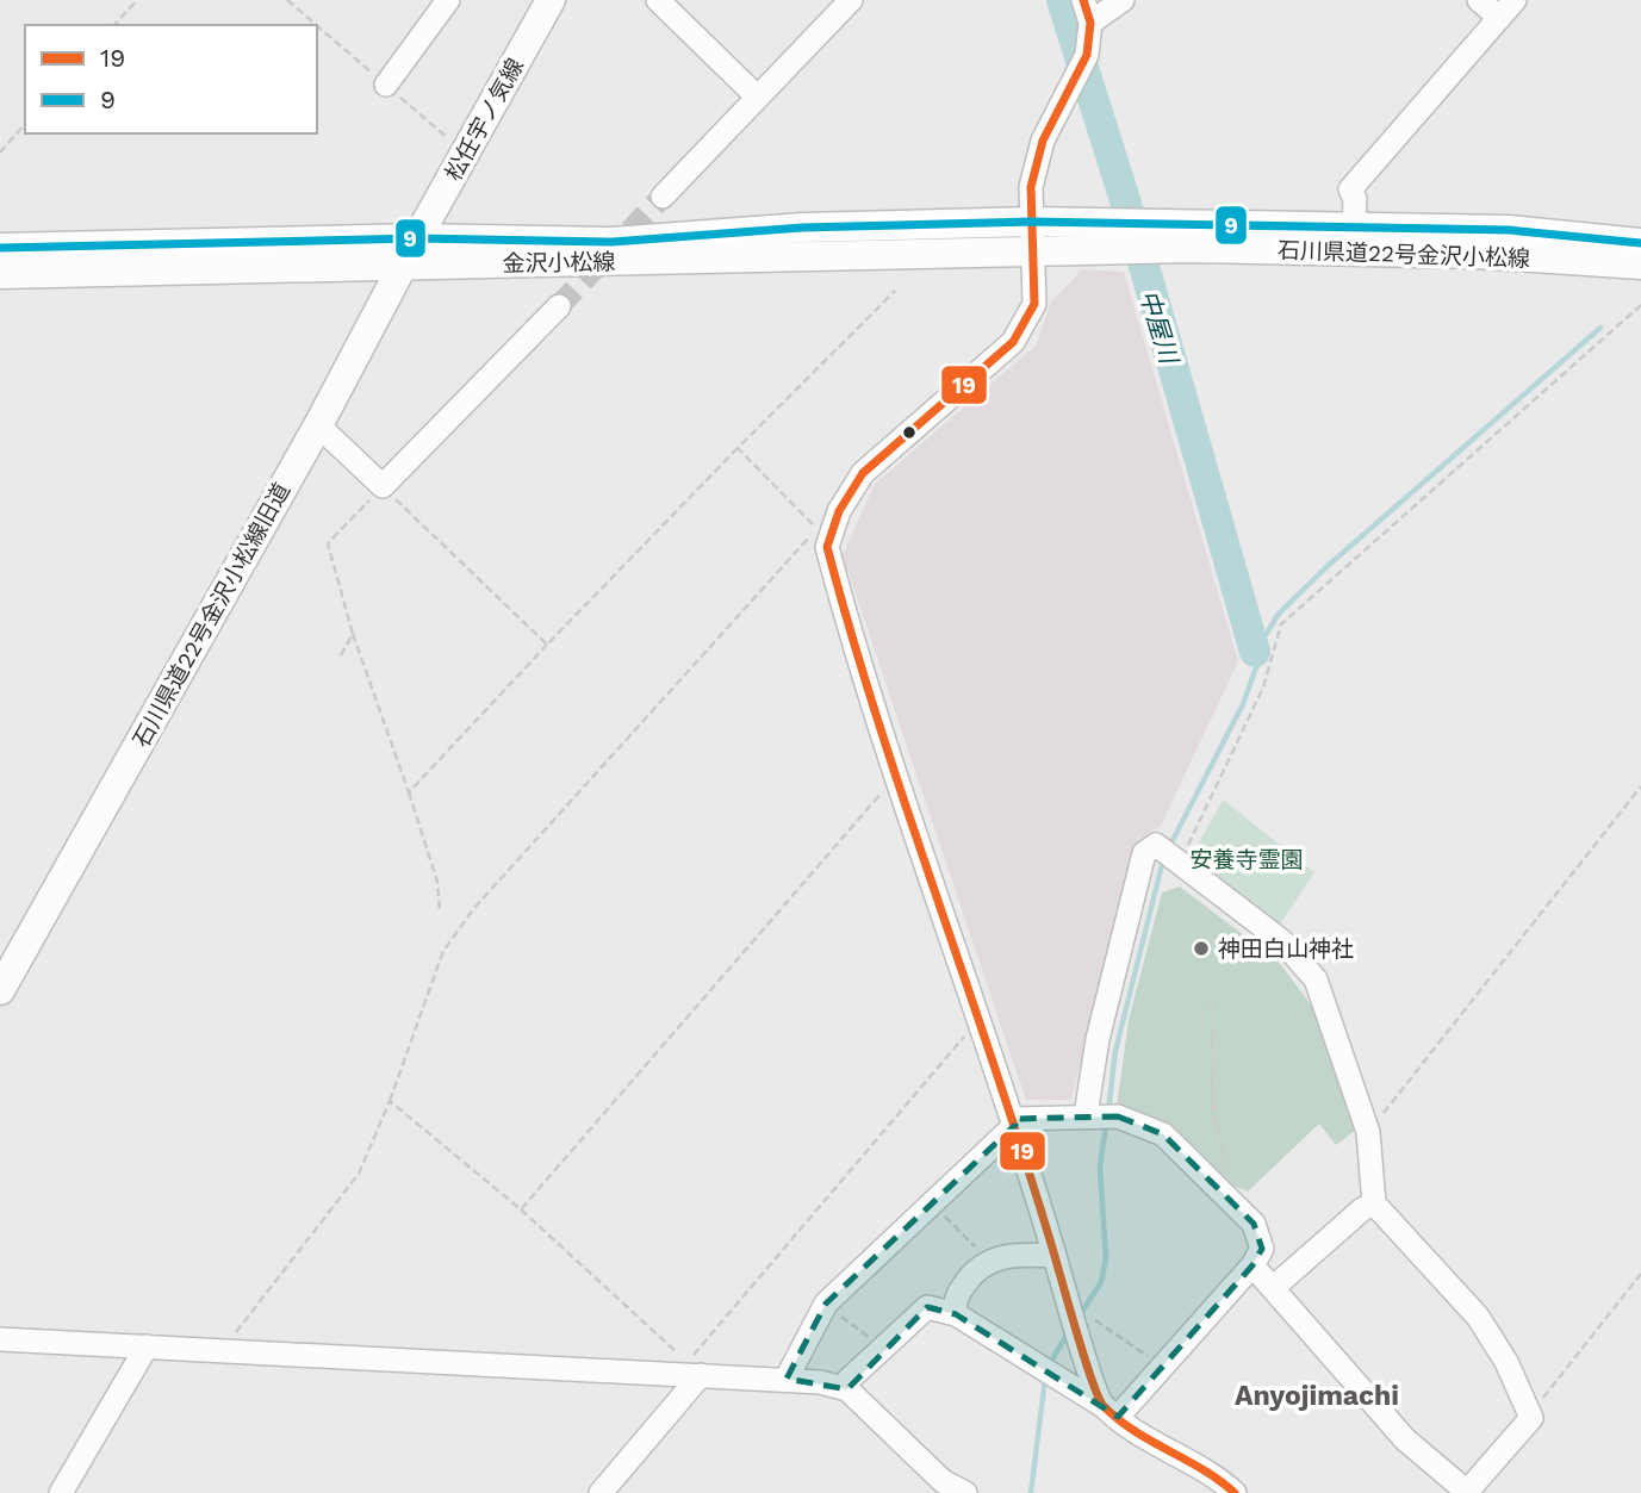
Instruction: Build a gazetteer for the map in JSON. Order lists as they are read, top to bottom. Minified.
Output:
{"streets":{"main road":["松任宇ノ気線","石川県道22号金沢小松線","金沢小松線","石川県道22号金沢小松線旧道"]},"crossings":[["松任宇ノ気線","金沢小松線"],["松任宇ノ気線","石川県道22号金沢小松線旧道"],["石川県道22号金沢小松線","金沢小松線"],["金沢小松線","石川県道22号金沢小松線旧道"]],"districts":["Anyojimachi"],"water":["中屋川"],"parks":["安養寺霊園"],"places":["神田白山神社"],"lines":["transit line 19","transit line 9"],"legend":["19","9"]}
